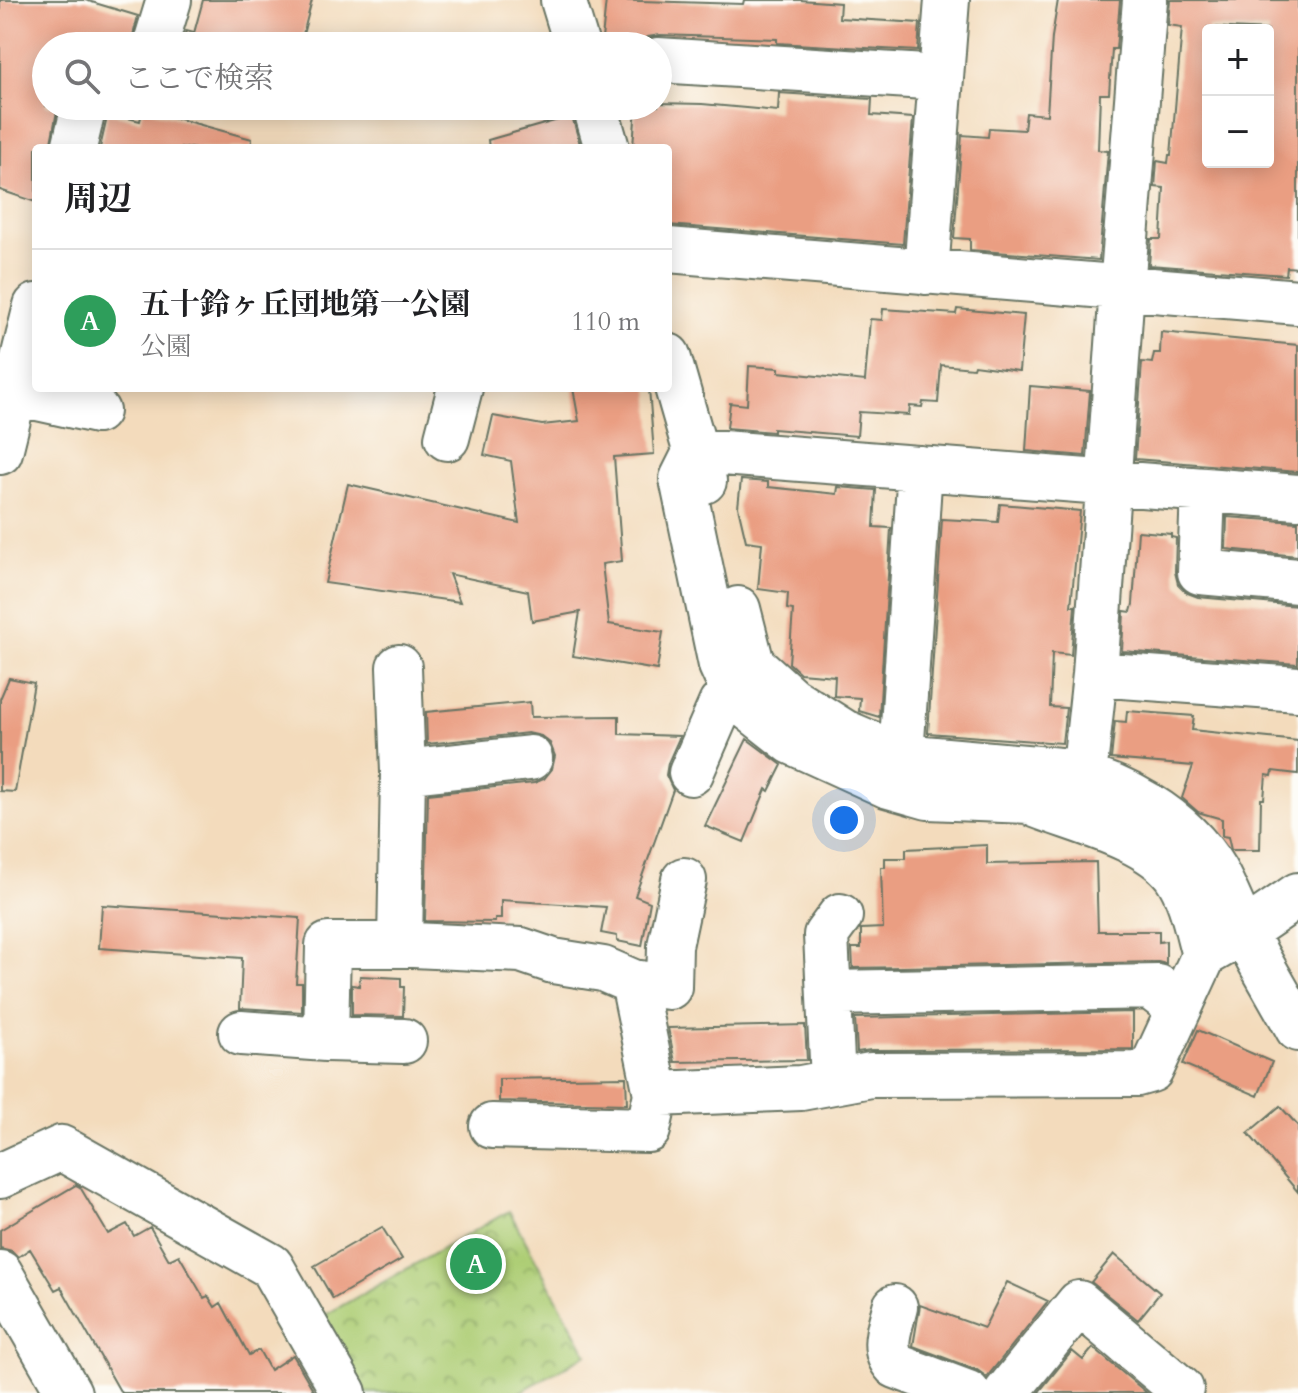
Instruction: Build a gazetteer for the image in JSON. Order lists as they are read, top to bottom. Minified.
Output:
{"page":{"map_buttons":["+","−"],"search":"ここで検索","heading":"周辺","list":[{"mark":"A","name":"五十鈴ヶ丘団地第一公園","note":"公園","value":"110 m"}],"pins":"A"}}
